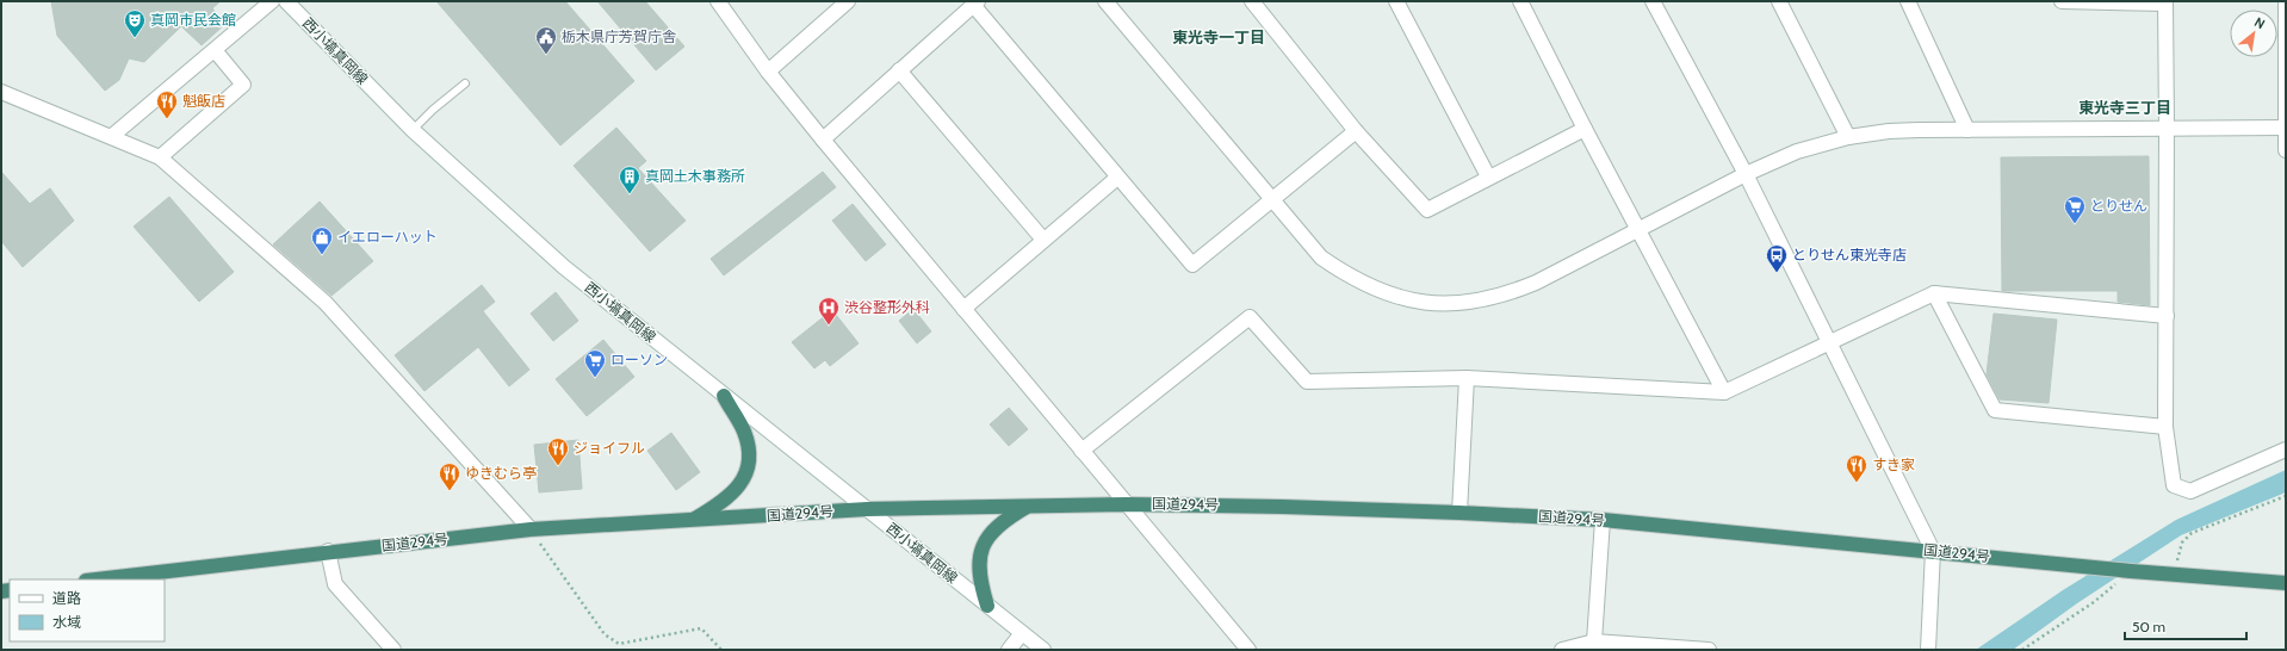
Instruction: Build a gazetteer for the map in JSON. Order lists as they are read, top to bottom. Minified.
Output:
{"streets":{"highway":["国道294号"],"street":["西小塙真岡線"]},"crossings":[["西小塙真岡線","国道294号"]],"districts":["東光寺一丁目","東光寺三丁目"],"places":{"theatre":["真岡市民会館"],"public building":["栃木県庁芳賀庁舎"],"restaurant":["魁飯店","ジョイフル","すき家","ゆきむら亭"],"building":["真岡土木事務所"],"supermarket":["とりせん","ローソン"],"shop":["イエローハット"],"bus stop":["とりせん東光寺店"],"hospital":["渋谷整形外科"]},"legend":["道路","水域"],"scale_bar":"50 m","north":"top right"}
